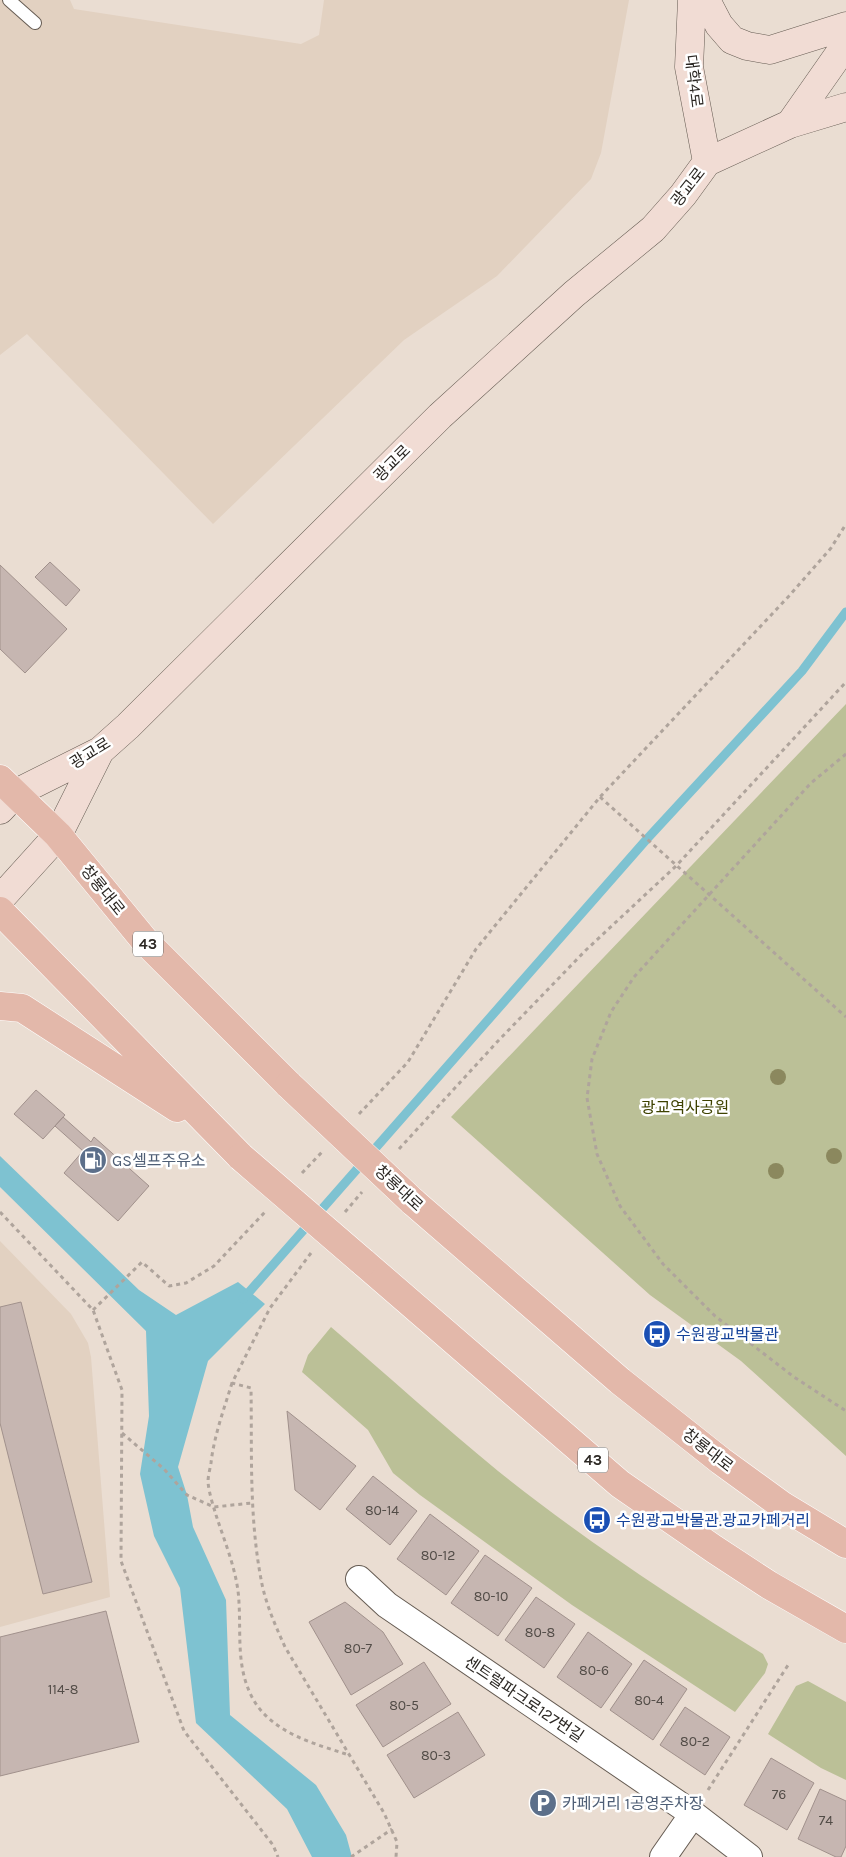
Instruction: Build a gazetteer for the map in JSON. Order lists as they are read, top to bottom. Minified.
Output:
{"streets":{"main road":["대학4로","광교로","창룡대로","43"],"street":["센트럴파크로127번길"]},"crossings":[["대학4로","광교로"],["광교로","창룡대로"]],"parks":["광교역사공원"],"places":{"fuel station":["GS셀프주유소"],"bus stop":["수원광교박물관","수원광교박물관.광교카페거리"],"parking":["카페거리 1공영주차장"]},"house_numbers":["80-14","80-12","80-10","80-8","80-7","80-6","114-8","80-4","80-5","80-2","80-3","76","74"]}
